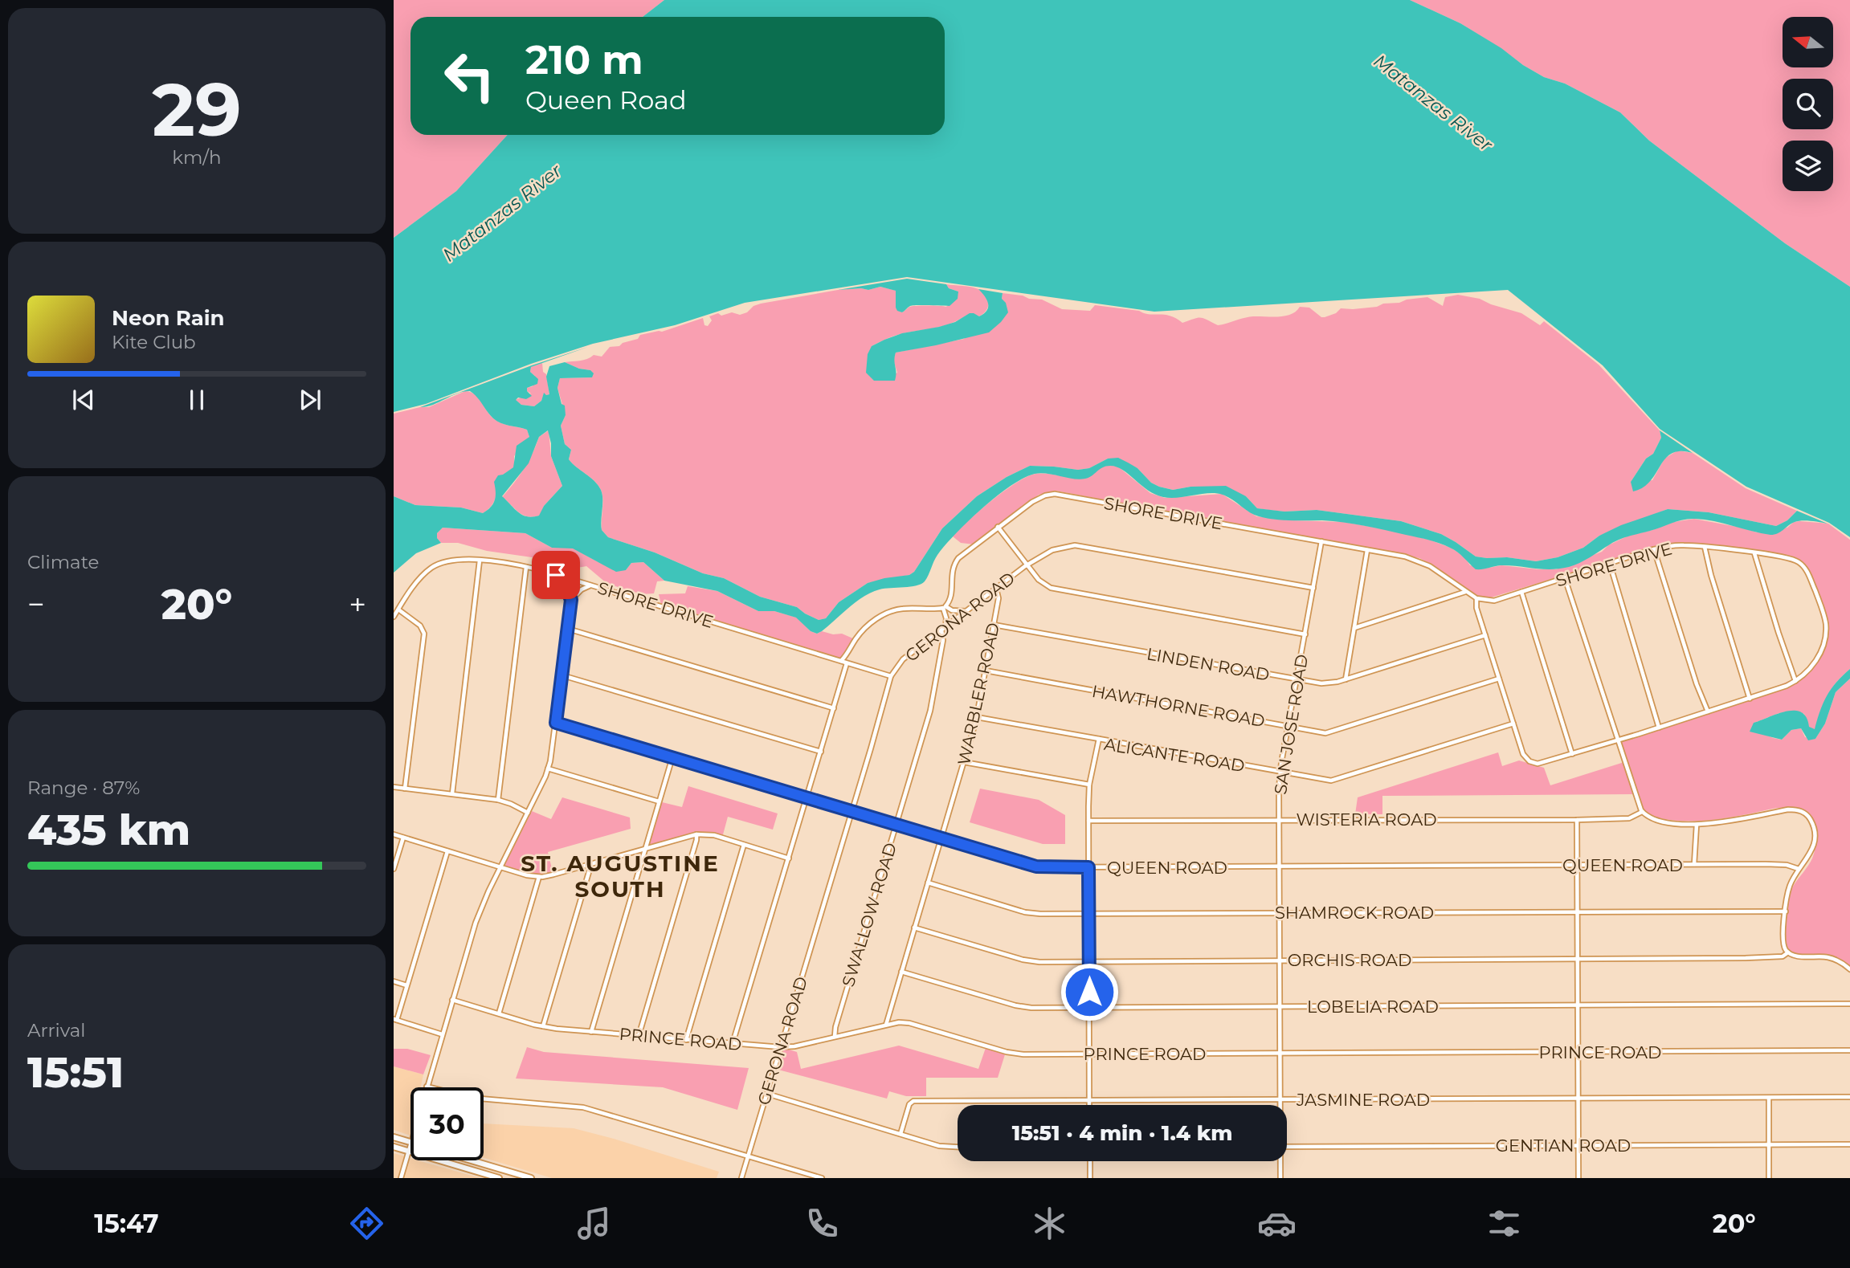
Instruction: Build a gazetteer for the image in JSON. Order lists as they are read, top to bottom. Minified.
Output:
{"streets":{"street":["SHORE DRIVE","GERONA ROAD","LINDEN ROAD","WARBLER ROAD","HAWTHORNE ROAD","SAN JOSE ROAD","ALICANTE ROAD","WISTERIA ROAD","QUEEN ROAD","SHAMROCK ROAD","SWALLOW ROAD","ORCHIS ROAD","LOBELIA ROAD","PRINCE ROAD","JASMINE ROAD","GENTIAN ROAD"]},"crossings":[["SHORE DRIVE","GERONA ROAD"],["SHORE DRIVE","SAN JOSE ROAD"],["SHORE DRIVE","ALICANTE ROAD"],["SHORE DRIVE","SWALLOW ROAD"],["GERONA ROAD","WARBLER ROAD"],["GERONA ROAD","SAN JOSE ROAD"],["GERONA ROAD","QUEEN ROAD"],["GERONA ROAD","SWALLOW ROAD"],["GERONA ROAD","PRINCE ROAD"],["LINDEN ROAD","WARBLER ROAD"],["LINDEN ROAD","SAN JOSE ROAD"],["WARBLER ROAD","HAWTHORNE ROAD"],["WARBLER ROAD","QUEEN ROAD"],["WARBLER ROAD","SHAMROCK ROAD"],["WARBLER ROAD","ORCHIS ROAD"],["WARBLER ROAD","LOBELIA ROAD"],["WARBLER ROAD","PRINCE ROAD"],["HAWTHORNE ROAD","SAN JOSE ROAD"],["SAN JOSE ROAD","ALICANTE ROAD"],["SAN JOSE ROAD","WISTERIA ROAD"],["SAN JOSE ROAD","QUEEN ROAD"],["SAN JOSE ROAD","SHAMROCK ROAD"],["SAN JOSE ROAD","ORCHIS ROAD"],["SAN JOSE ROAD","LOBELIA ROAD"],["SAN JOSE ROAD","PRINCE ROAD"],["SAN JOSE ROAD","JASMINE ROAD"],["ALICANTE ROAD","WISTERIA ROAD"],["ALICANTE ROAD","QUEEN ROAD"],["ALICANTE ROAD","SHAMROCK ROAD"],["ALICANTE ROAD","ORCHIS ROAD"],["ALICANTE ROAD","LOBELIA ROAD"],["ALICANTE ROAD","PRINCE ROAD"],["ALICANTE ROAD","JASMINE ROAD"],["QUEEN ROAD","SWALLOW ROAD"],["SWALLOW ROAD","PRINCE ROAD"]],"districts":["ST. AUGUSTINE SOUTH"],"water":["Matanzas River"],"north":"left","page":{"tile":[["29","km/h"],"Climate",["Range · 87%","435 km"],["Arrival","15:51"]],"turn":["210 m","Queen Road"],"song":["Neon Rain","Kite Club"],"heat":["−","20°","+"],"limit":"30","trip":"15:51 · 4 min · 1.4 km","tabs":["15:47","20°"]}}
